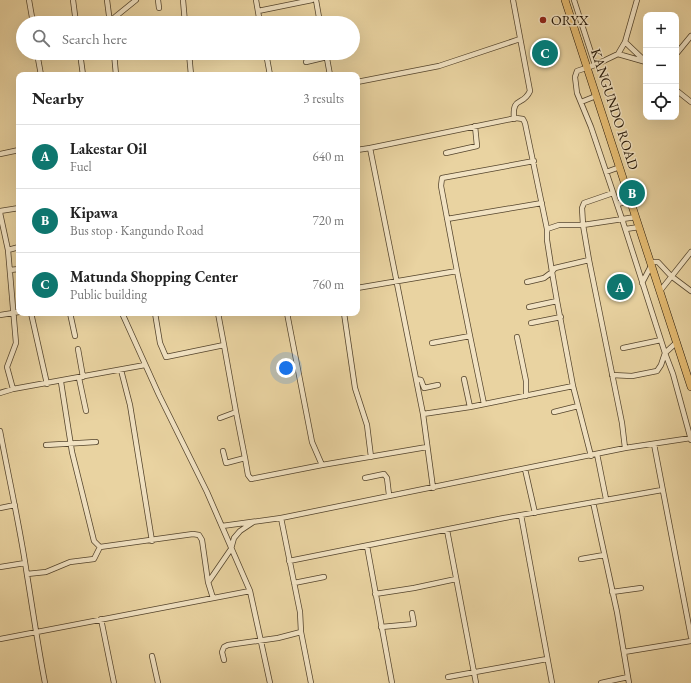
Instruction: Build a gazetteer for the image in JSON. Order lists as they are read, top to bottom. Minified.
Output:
{"streets":{"highway":["KANGUNDO ROAD"]},"places":["ORYX"],"page":{"map_buttons":["+","−"],"search":"Search here","pins":["C","B","A"],"heading":["Nearby","3 results"],"list":[{"mark":"A","name":"Lakestar Oil","note":"Fuel","value":"640 m"},{"mark":"B","name":"Kipawa","note":"Bus stop · Kangundo Road","value":"720 m"},{"mark":"C","name":"Matunda Shopping Center","note":"Public building","value":"760 m"}]}}
